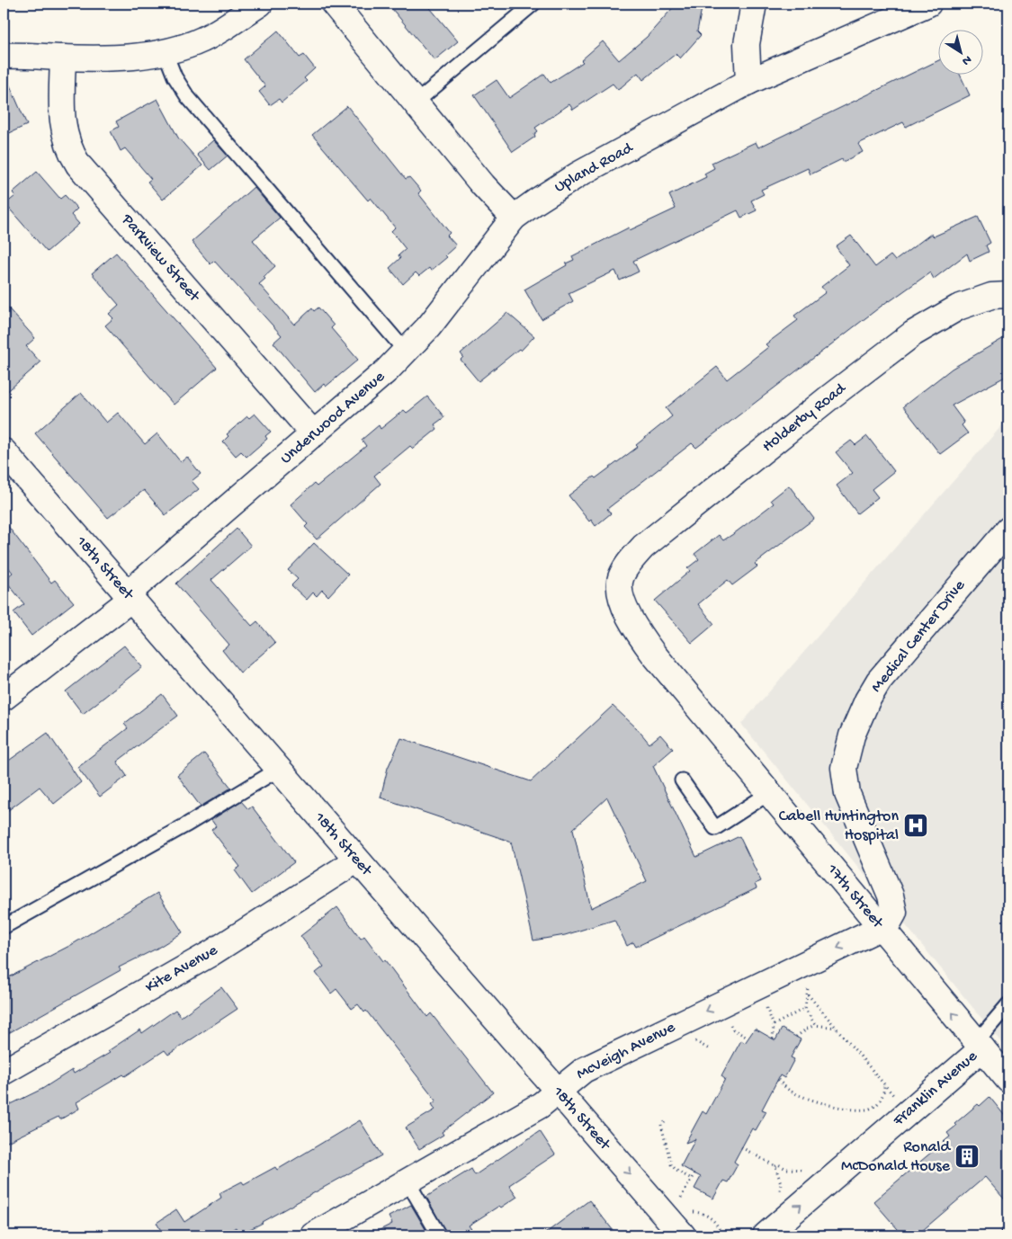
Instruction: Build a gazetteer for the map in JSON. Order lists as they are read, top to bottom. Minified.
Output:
{"streets":{"street":["Upland Road","Parkview Street","Underwood Avenue","Holderby Road","18th Street","Medical Center Drive","17th Street","Kite Avenue","McVeigh Avenue","Franklin Avenue"]},"crossings":[["Upland Road","Underwood Avenue"],["Parkview Street","Underwood Avenue"],["Underwood Avenue","18th Street"],["Holderby Road","17th Street"],["18th Street","Kite Avenue"],["18th Street","McVeigh Avenue"],["Medical Center Drive","17th Street"],["Medical Center Drive","McVeigh Avenue"],["17th Street","McVeigh Avenue"],["17th Street","Franklin Avenue"]],"one_way":["McVeigh Avenue","Franklin Avenue"],"places":{"hospital":["Cabell Huntington Hospital"],"building":["Ronald McDonald House"]},"north":"bottom right"}
